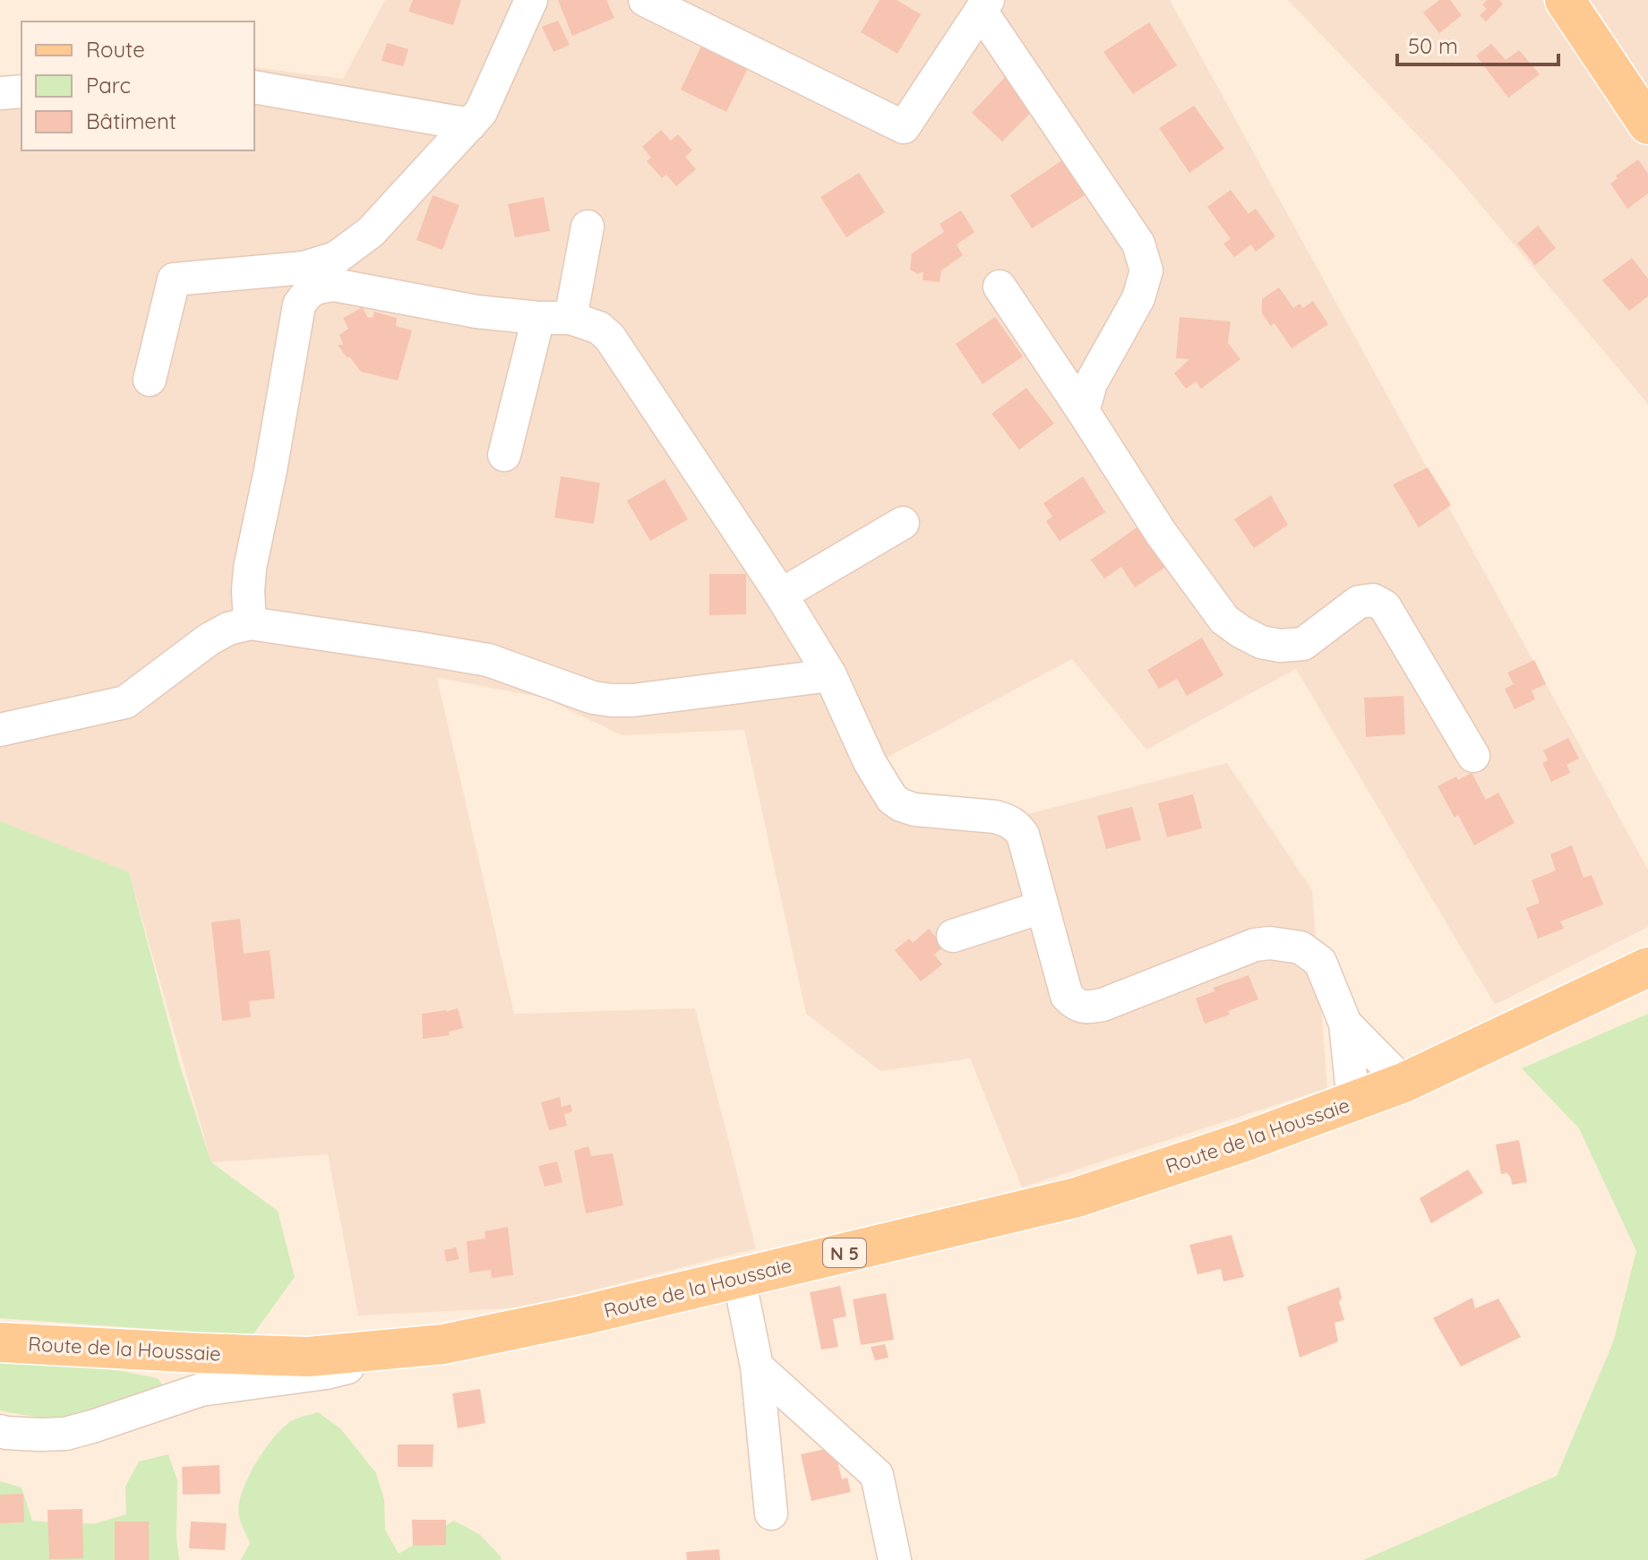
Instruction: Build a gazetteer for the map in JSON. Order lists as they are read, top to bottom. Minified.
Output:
{"streets":{"main road":["Route de la Houssaie","N 5"]},"legend":["Route","Parc","Bâtiment"],"scale_bar":"50 m"}
